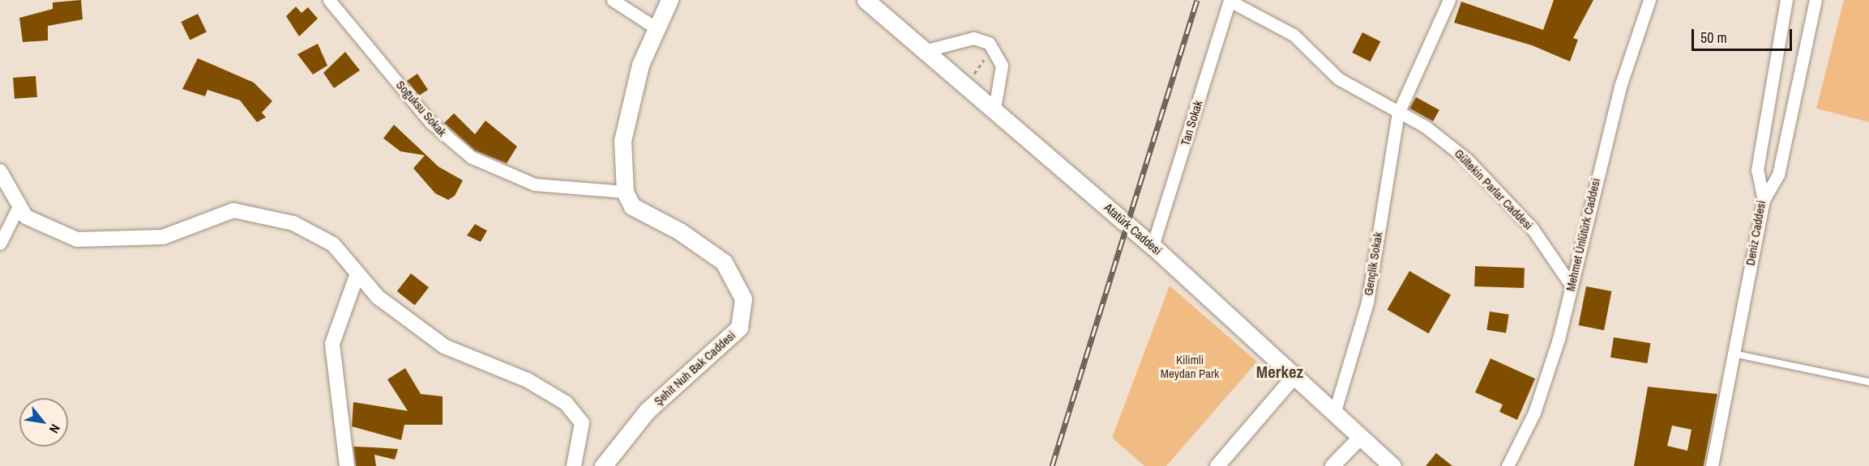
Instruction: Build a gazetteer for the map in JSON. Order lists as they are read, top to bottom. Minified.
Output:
{"streets":{"main road":["Atatürk Caddesi","Şehit Nuh Bak Caddesi"],"street":["Soğuksu Sokak","Tan Sokak","Gültekin Parlar Caddesi","Deniz Caddesi","Mehmet Ünlütürk Caddesi","Gençlik Sokak"]},"crossings":[["Soğuksu Sokak","Şehit Nuh Bak Caddesi"],["Tan Sokak","Gültekin Parlar Caddesi"],["Tan Sokak","Atatürk Caddesi"],["Gültekin Parlar Caddesi","Mehmet Ünlütürk Caddesi"],["Gültekin Parlar Caddesi","Gençlik Sokak"],["Atatürk Caddesi","Gençlik Sokak"]],"districts":["Merkez"],"parks":["Kilimli Meydan Park"],"scale_bar":"50 m","north":"bottom right"}
